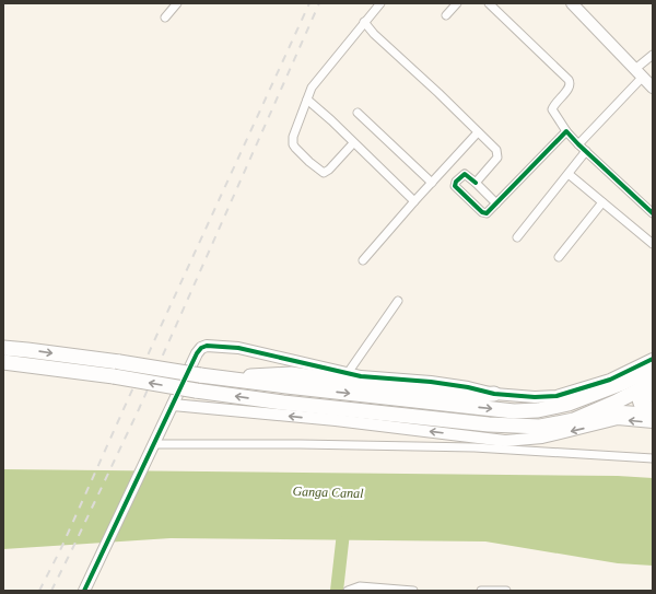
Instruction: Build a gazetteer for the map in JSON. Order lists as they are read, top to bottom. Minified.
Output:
{"water":["Ganga Canal"]}
